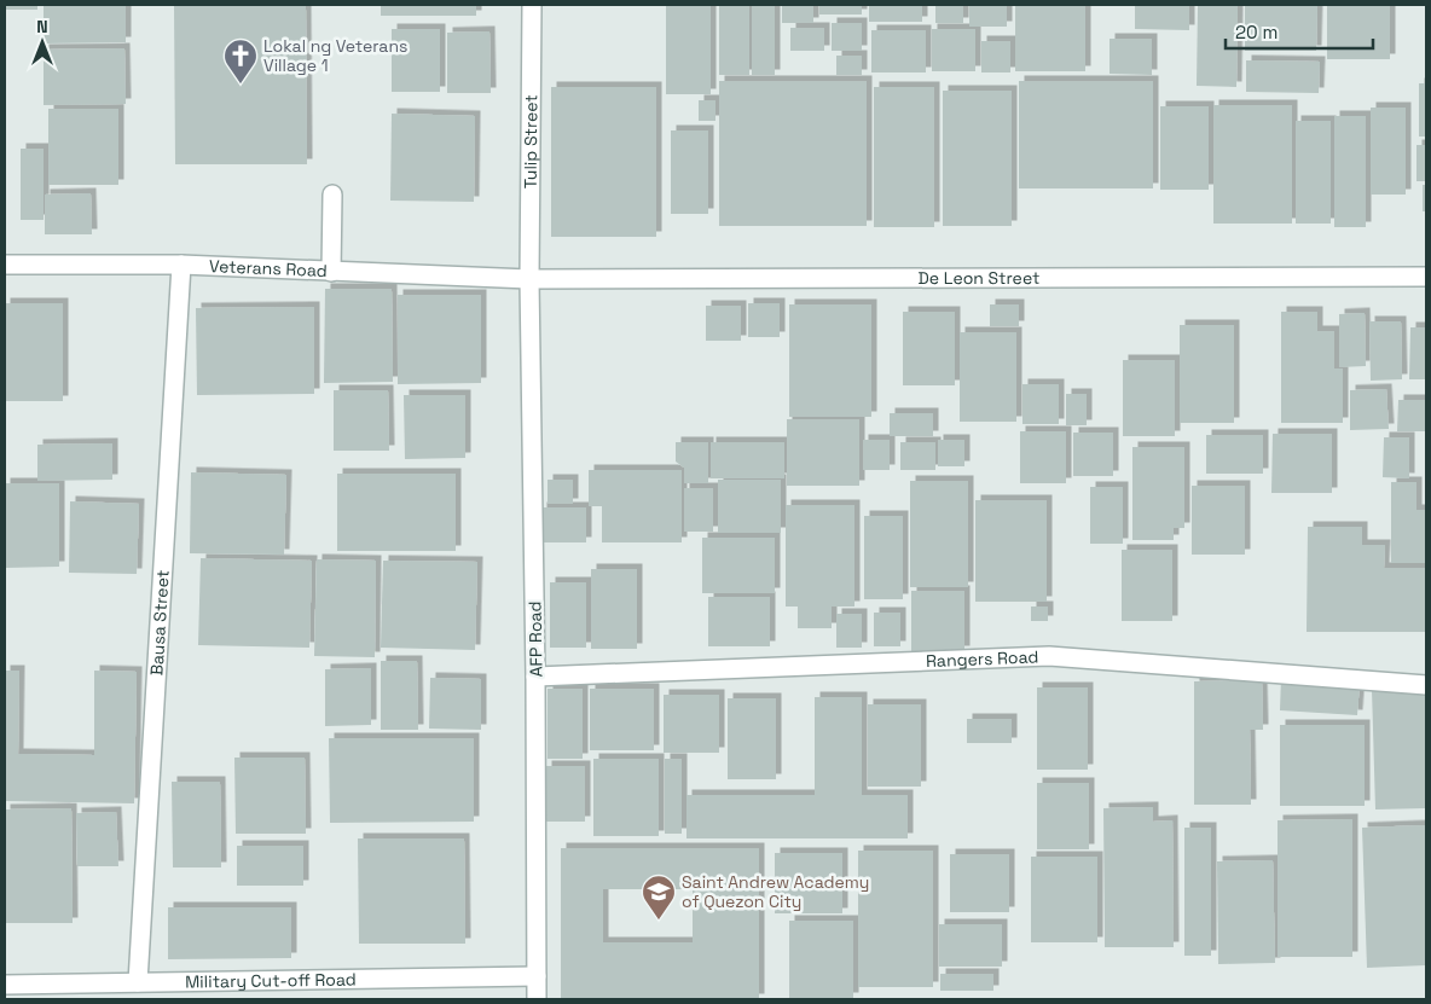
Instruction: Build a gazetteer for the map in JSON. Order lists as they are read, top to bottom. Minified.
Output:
{"streets":{"street":["Tulip Street","Veterans Road","De Leon Street","Bausa Street","AFP Road","Rangers Road","Military Cut-off Road"]},"crossings":[["Tulip Street","Veterans Road"],["Tulip Street","De Leon Street"],["Tulip Street","AFP Road"],["Veterans Road","De Leon Street"],["Veterans Road","Bausa Street"],["Veterans Road","AFP Road"],["De Leon Street","AFP Road"],["Bausa Street","Military Cut-off Road"],["AFP Road","Rangers Road"],["AFP Road","Military Cut-off Road"]],"places":{"church":["Lokal ng Veterans Village 1"],"school or university":["Saint Andrew Academy of Quezon City"]},"scale_bar":"20 m","north":"top"}
